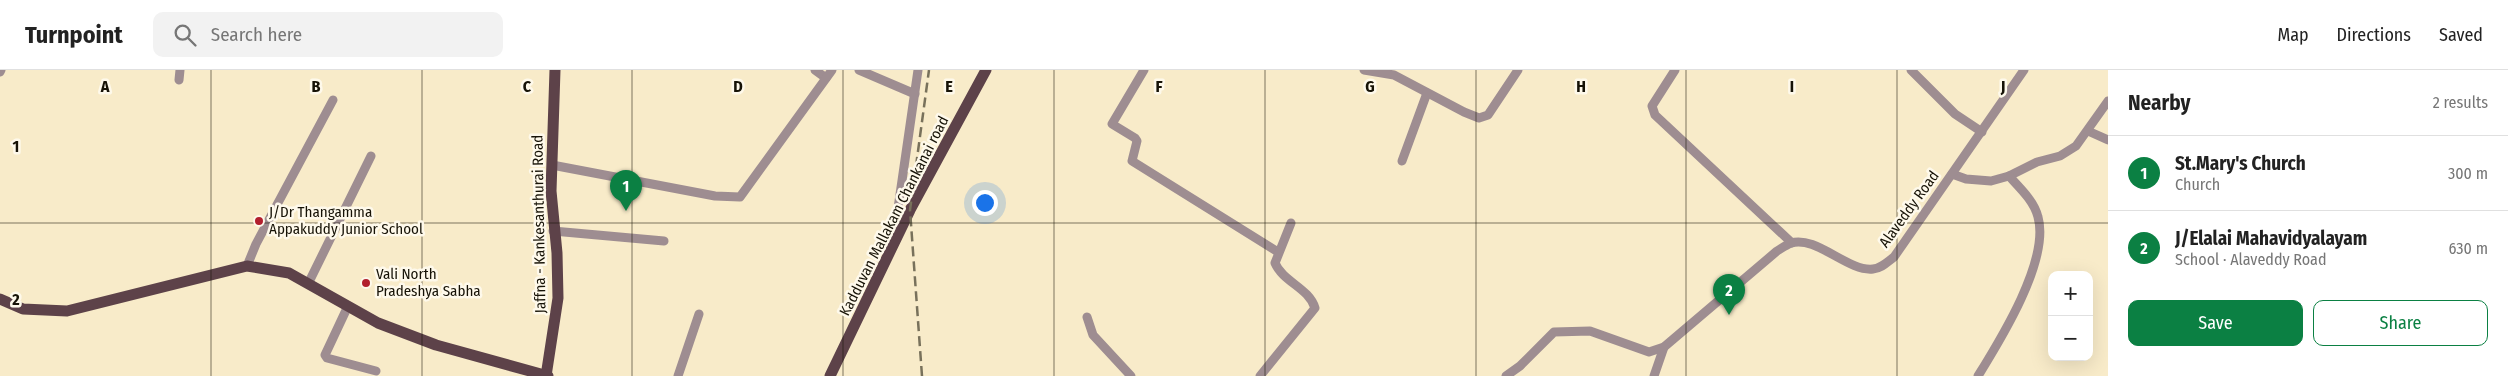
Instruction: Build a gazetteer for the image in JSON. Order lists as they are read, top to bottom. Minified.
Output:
{"streets":{"main road":["Kadduvan Mallakam Chankanai road","Jaffna - Kankesanthurai Road"],"street":["Alaveddy Road"]},"places":["J/Dr Thangamma Appakuddy Junior School","Vali North Pradeshya Sabha"],"page":{"header":"Turnpoint","search":"Search here","nav":["Map","Directions","Saved"],"heading":["Nearby","2 results"],"list":[{"mark":"1","name":"St.Mary's Church","note":"Church","value":"300 m"},{"mark":"2","name":"J/Elalai Mahavidyalayam","note":"School · Alaveddy Road","value":"630 m"}],"pins":["1","2"],"map_buttons":["+","−"],"buttons":["Save","Share"]},"grid":{"columns":["A","B","C","D","E","F","G","H","I","J"],"rows":["1","2"]}}
